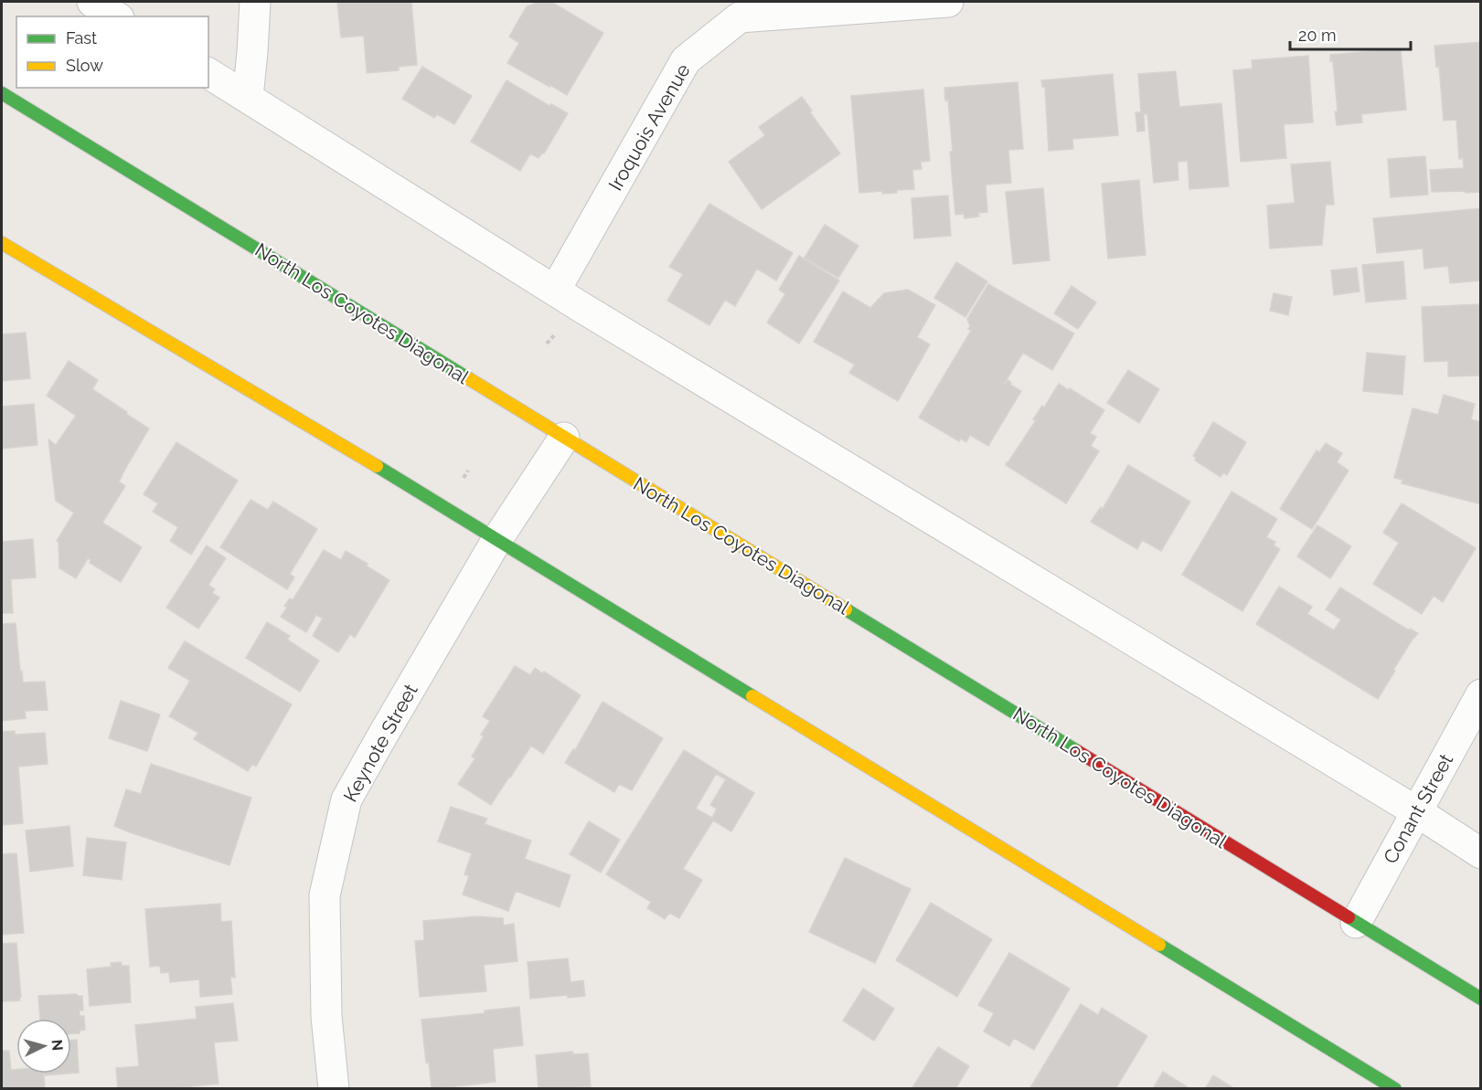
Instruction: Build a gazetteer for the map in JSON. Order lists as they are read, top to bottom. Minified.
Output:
{"streets":{"main road":["North Los Coyotes Diagonal"],"street":["Iroquois Avenue","Keynote Street","Conant Street"]},"crossings":[["North Los Coyotes Diagonal","Keynote Street"],["North Los Coyotes Diagonal","Conant Street"]],"legend":["Fast","Slow"],"scale_bar":"20 m","north":"right"}
